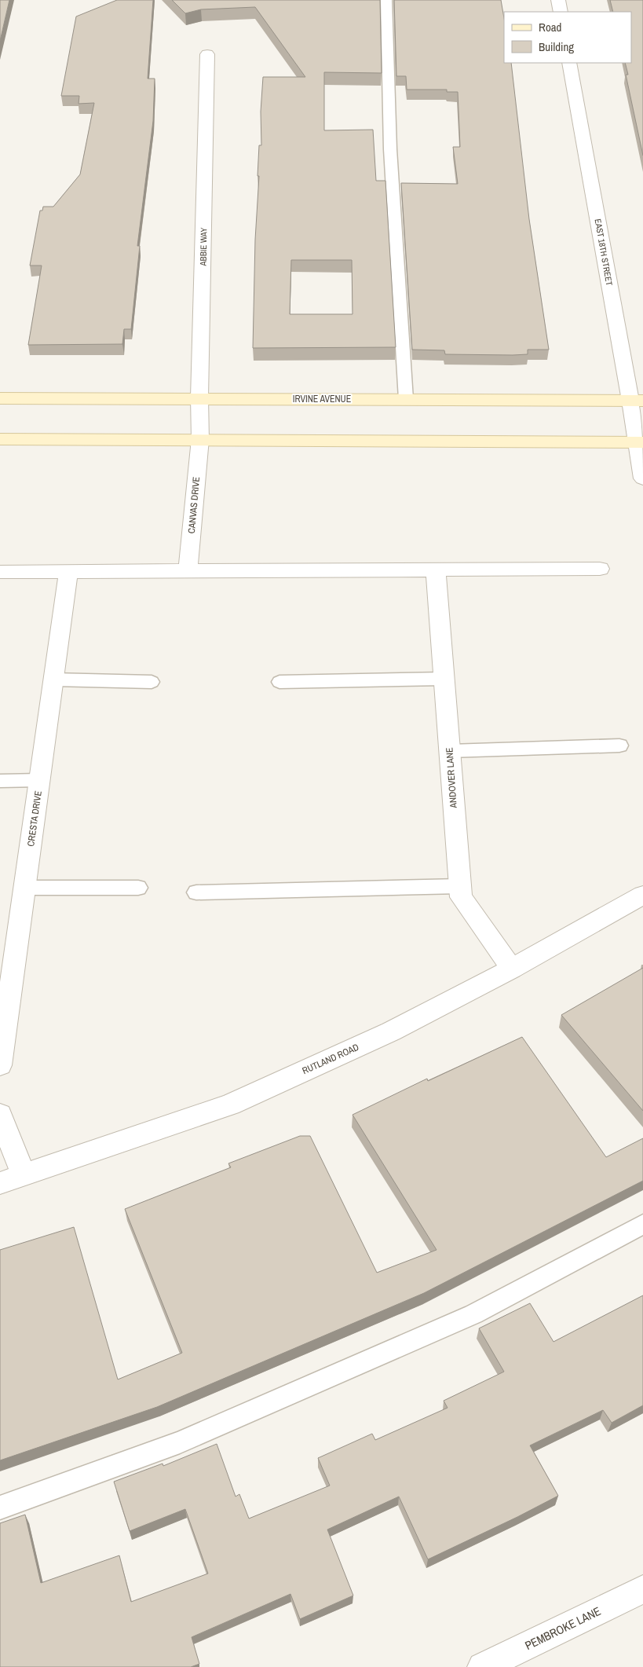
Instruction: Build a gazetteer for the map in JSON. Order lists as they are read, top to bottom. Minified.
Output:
{"streets":{"main road":["IRVINE AVENUE"],"street":["ABBIE WAY","EAST 18TH STREET","CANVAS DRIVE","ANDOVER LANE","CRESTA DRIVE","RUTLAND ROAD","PEMBROKE LANE"]},"crossings":[["ABBIE WAY","IRVINE AVENUE"],["ABBIE WAY","CANVAS DRIVE"],["EAST 18TH STREET","IRVINE AVENUE"],["ANDOVER LANE","RUTLAND ROAD"]],"legend":["Road","Building"]}
